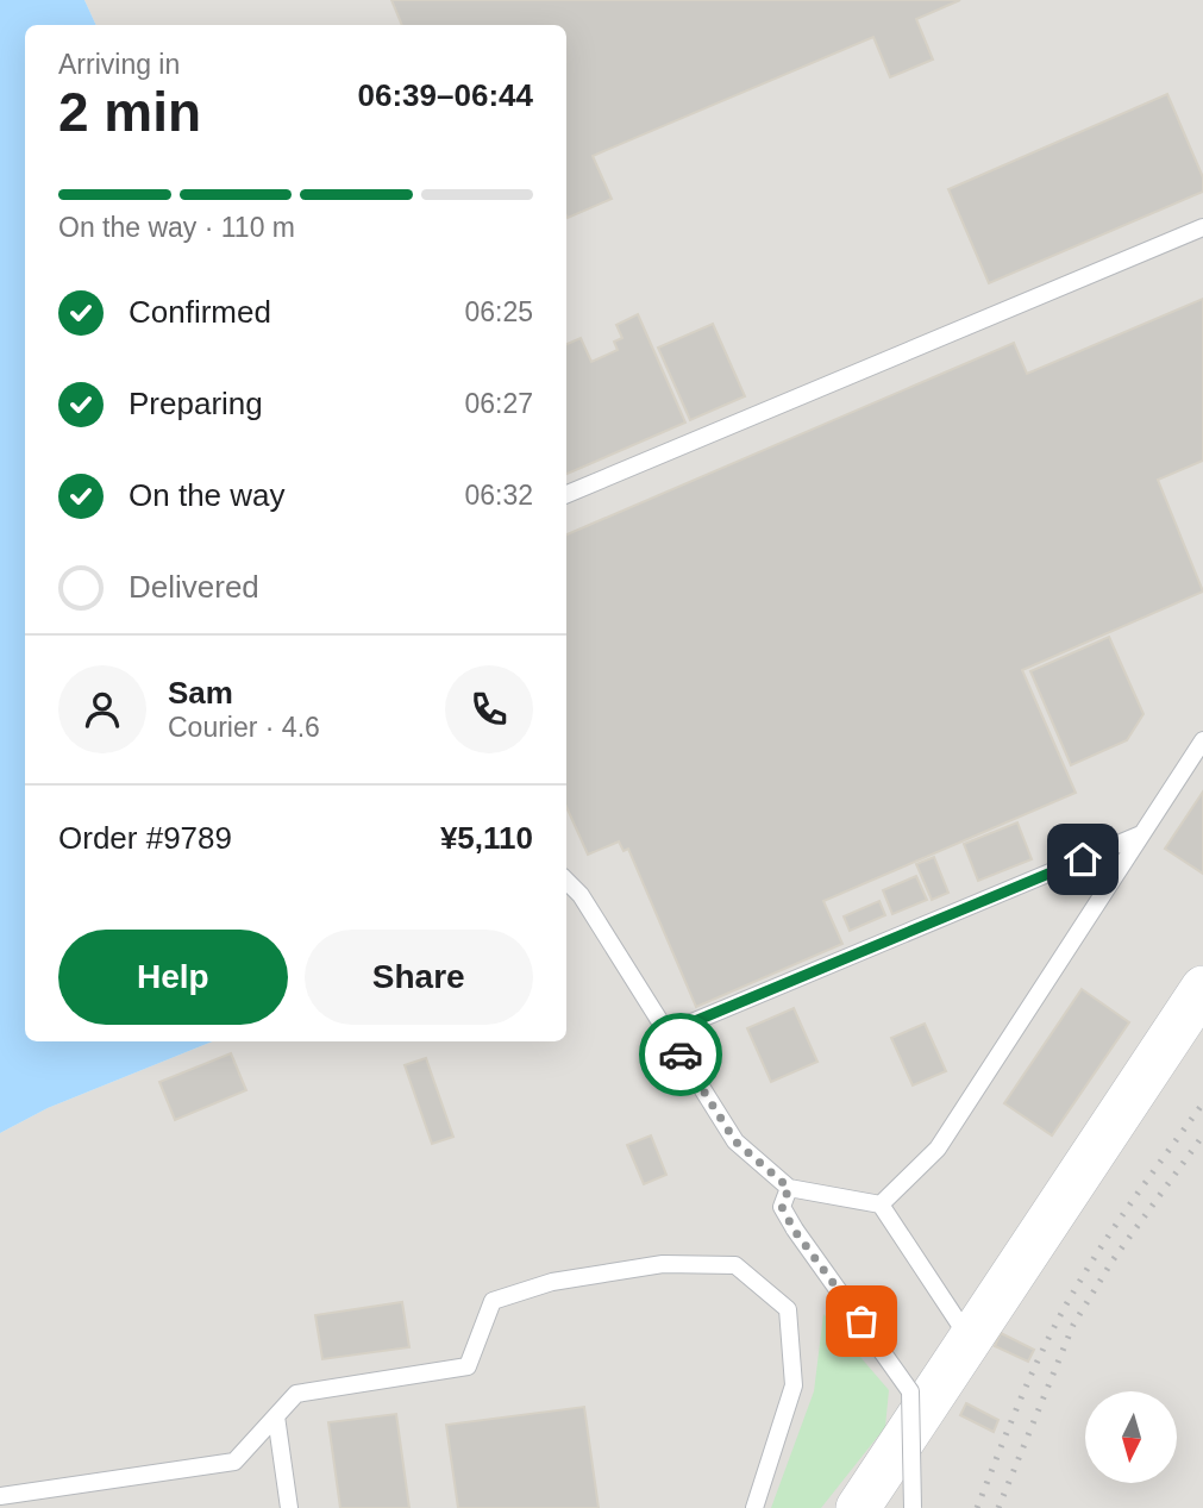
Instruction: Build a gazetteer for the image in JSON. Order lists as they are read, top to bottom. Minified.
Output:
{"north":"bottom","page":{"heading":["2 min","Arriving in","06:39–06:44"],"panel":["Sam","Courier · 4.6","Order #9789","¥5,110"],"bar":"On the way · 110 m","list":[["Confirmed","06:25"],["Preparing","06:27"],["On the way","06:32"],"Delivered"],"buttons":["Help","Share"]}}
